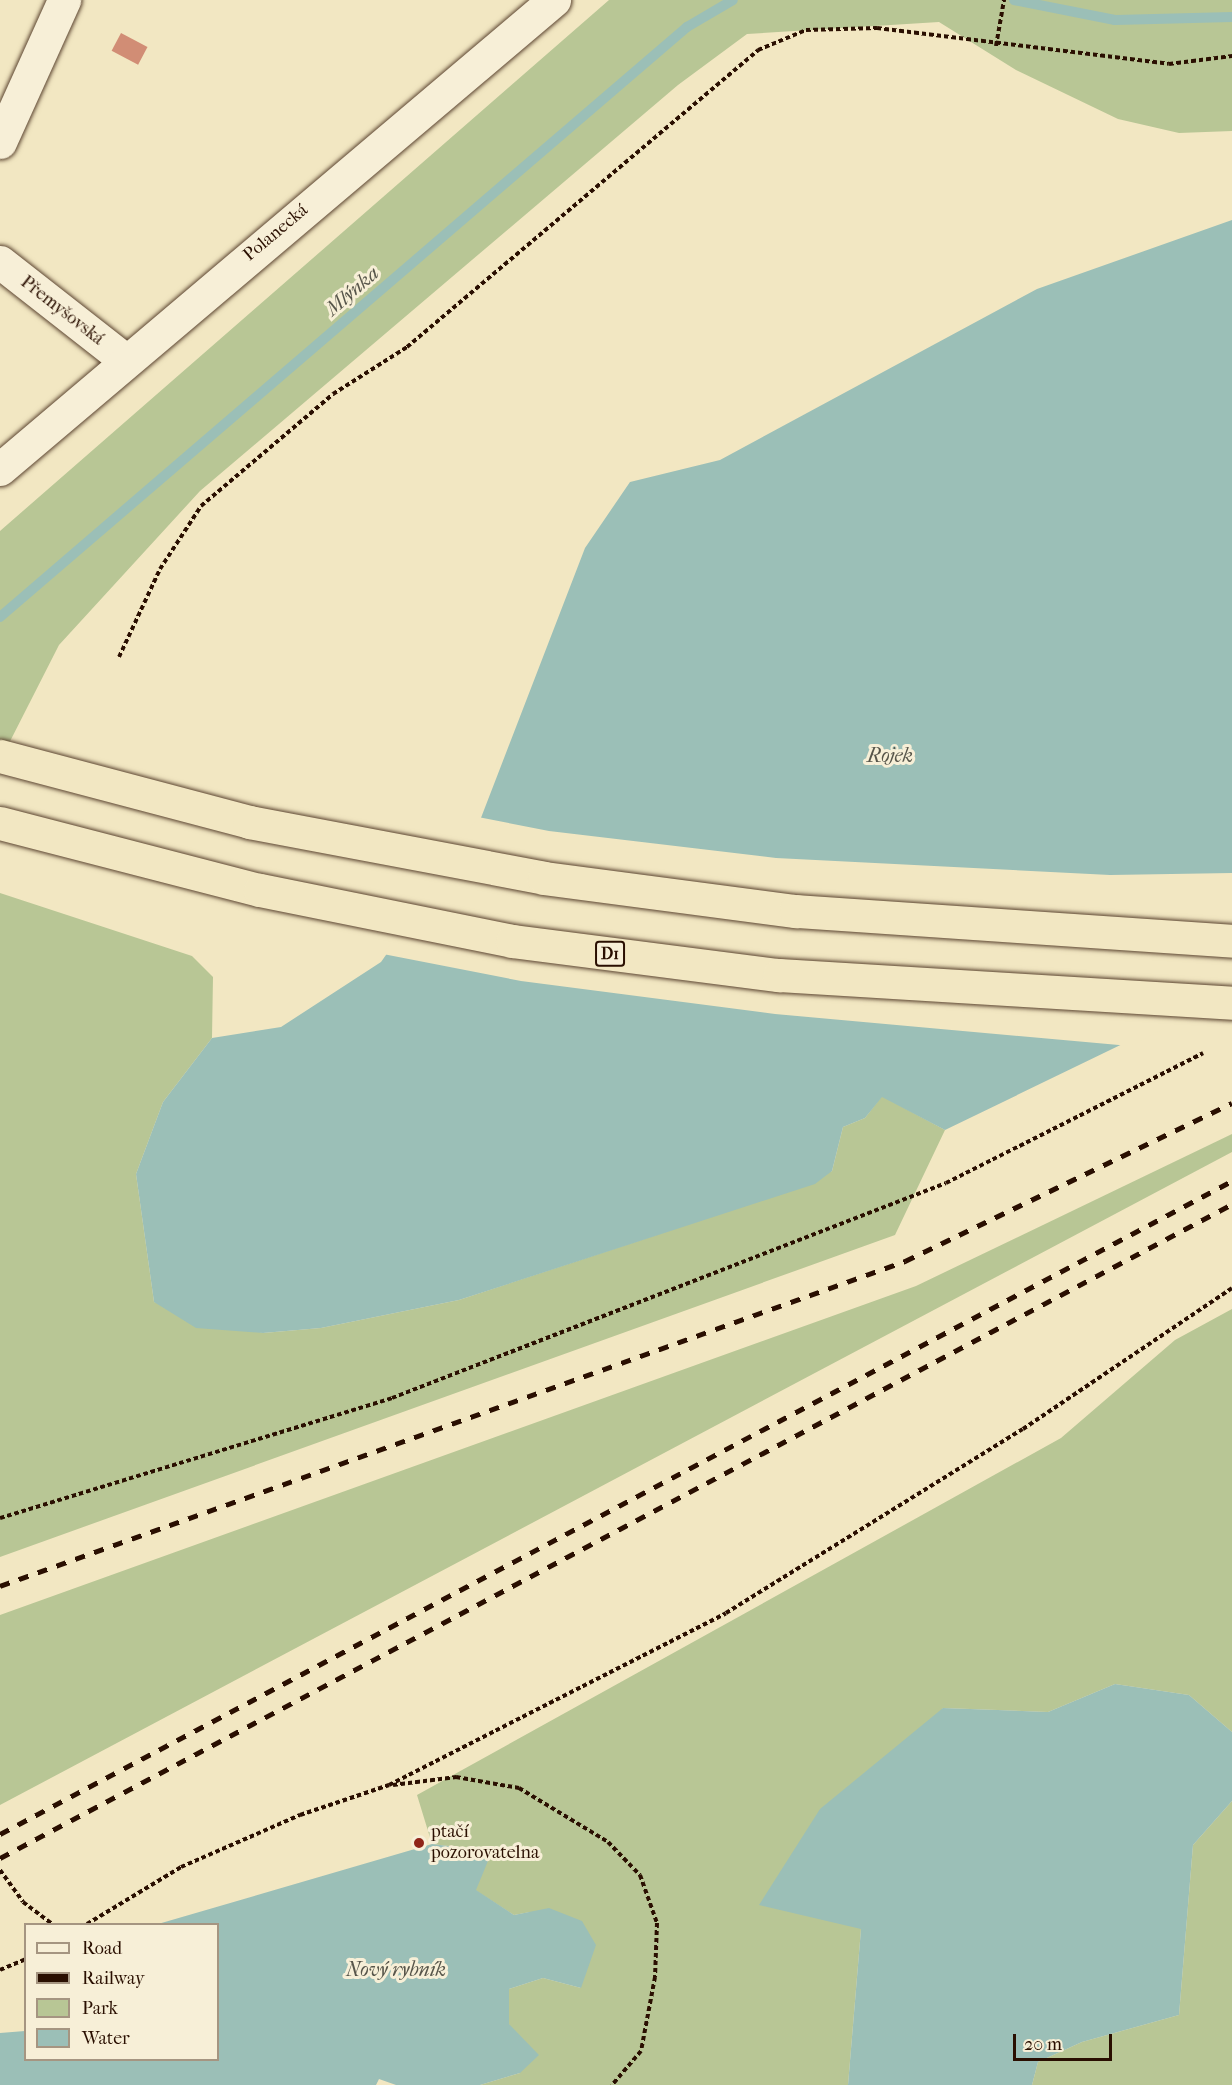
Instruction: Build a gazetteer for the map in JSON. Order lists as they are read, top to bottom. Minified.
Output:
{"streets":{"highway":["D1"],"street":["Polanecká","Přemyšovská"]},"crossings":[["Polanecká","Přemyšovská"]],"water":["Mlýnka","Rojek","Nový rybník"],"places":["ptačí pozorovatelna"],"legend":["Road","Railway","Park","Water"],"scale_bar":"20 m"}
